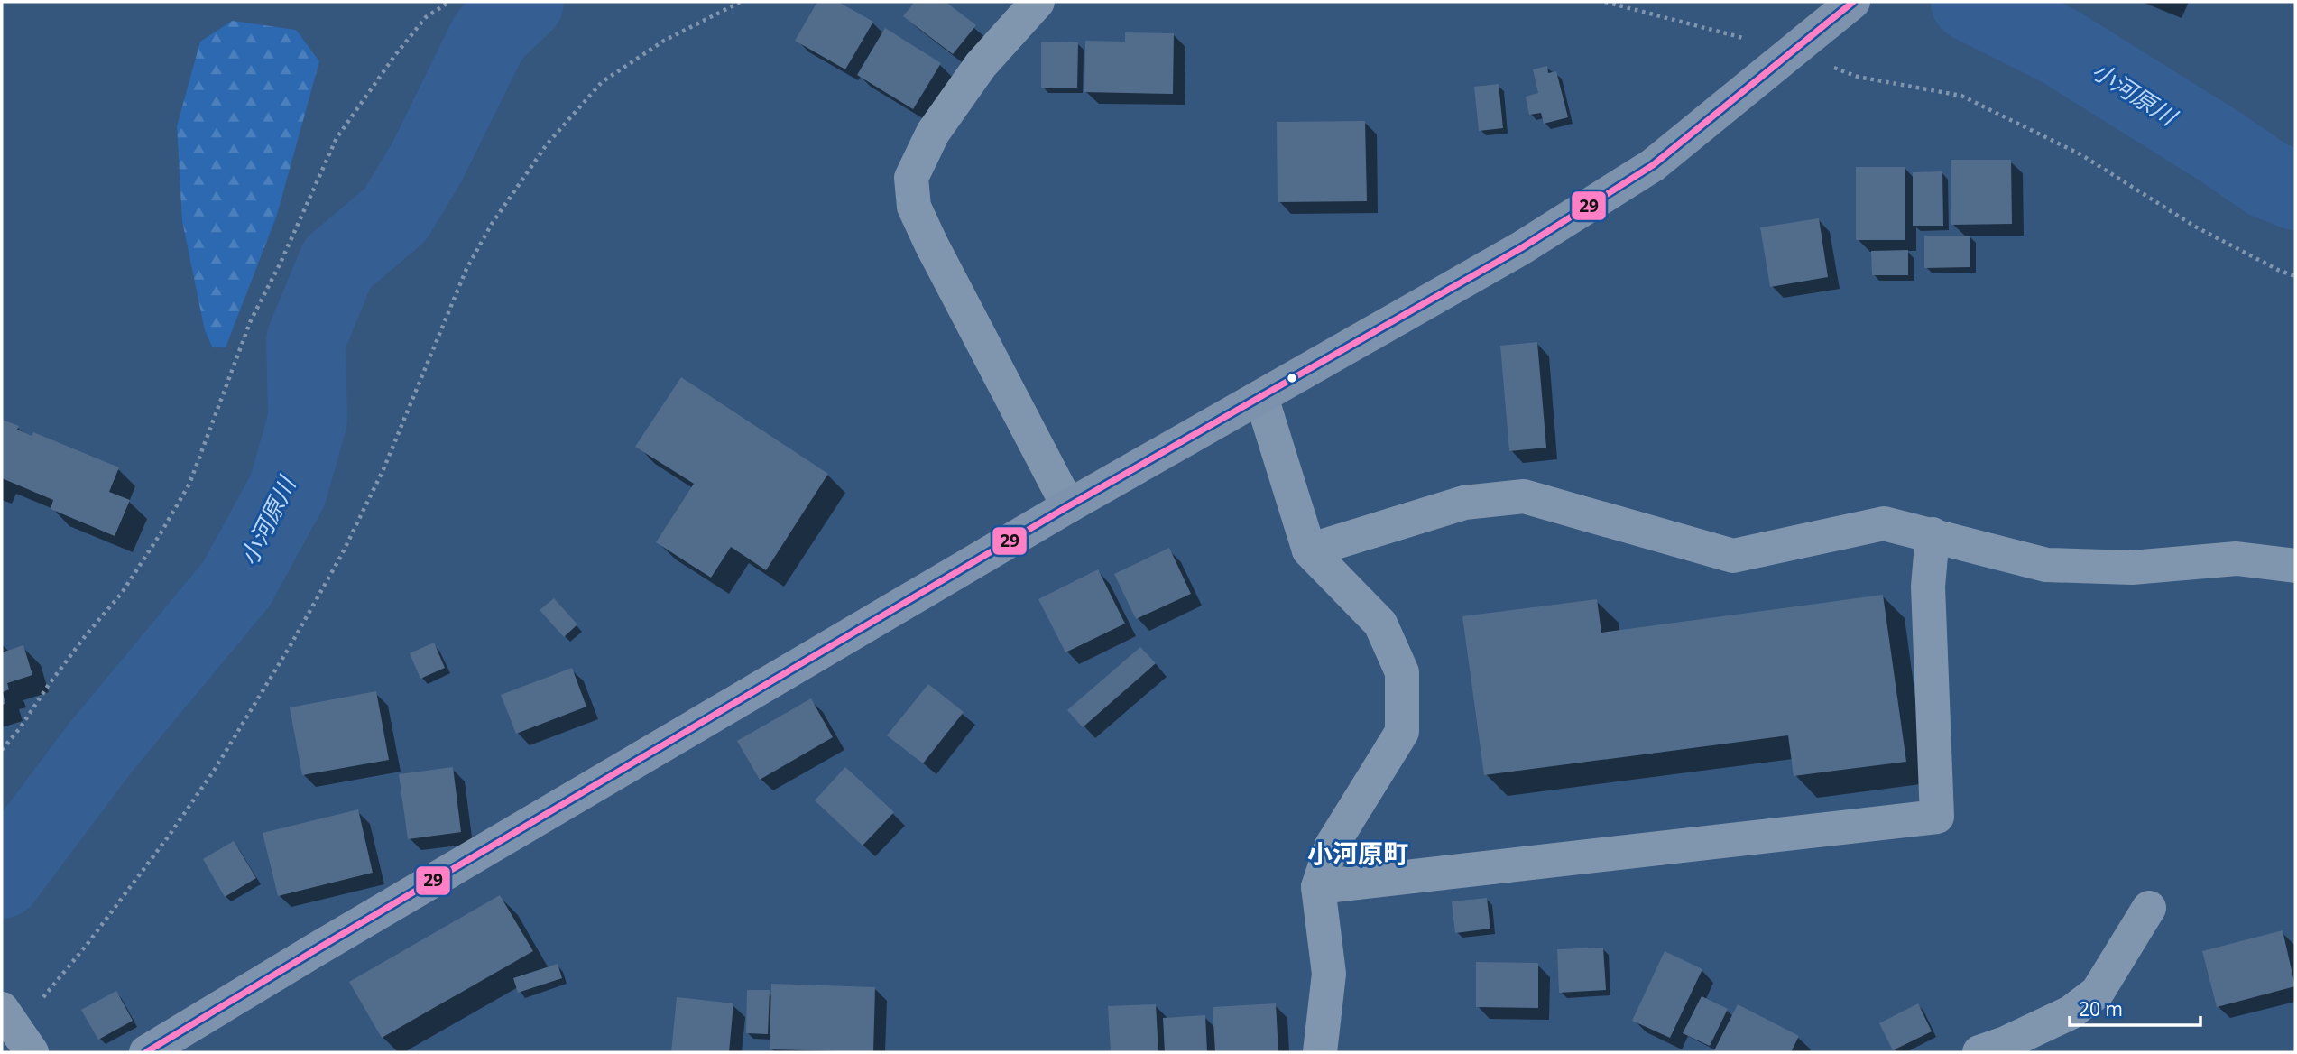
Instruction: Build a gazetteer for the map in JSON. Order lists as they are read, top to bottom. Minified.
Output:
{"districts":["小河原町"],"water":["小河原川"],"lines":["transit line 29"],"scale_bar":"20 m"}
